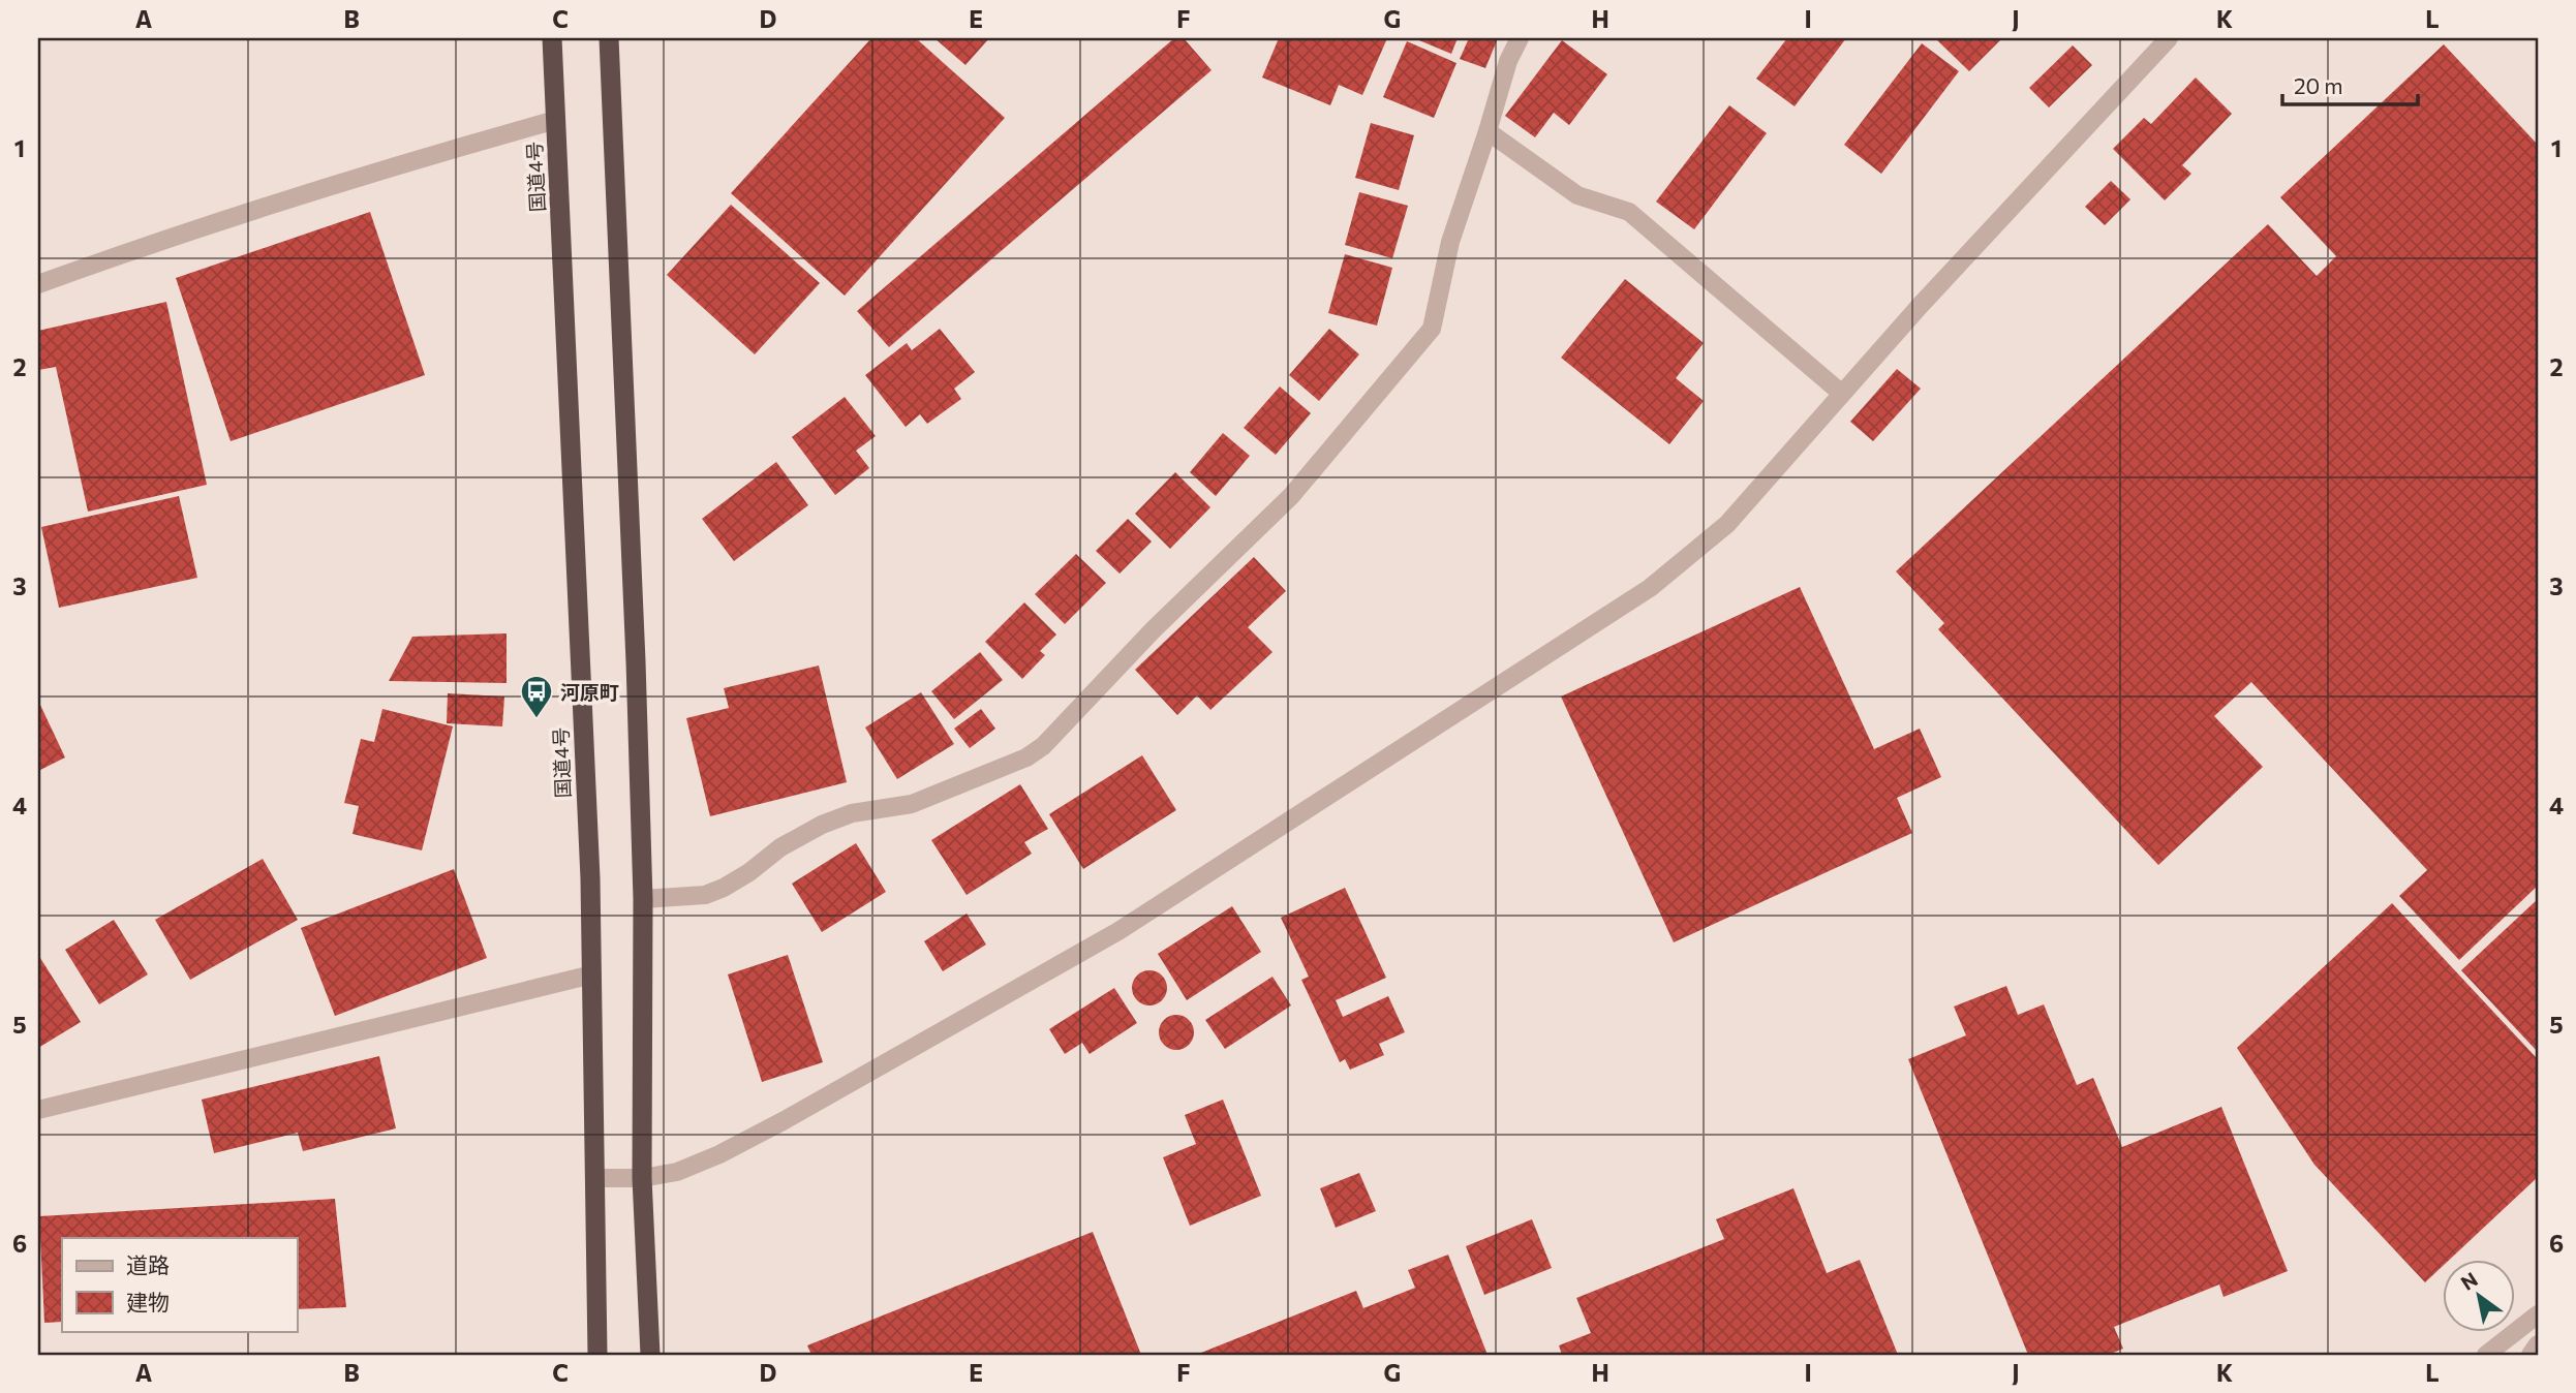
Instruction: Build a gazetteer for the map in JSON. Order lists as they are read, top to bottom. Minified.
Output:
{"streets":{"highway":["国道4号"]},"places":{"bus stop":["河原町"]},"legend":["道路","建物"],"scale_bar":"20 m","north":"top left","grid":{"columns":["A","B","C","D","E","F","G","H","I","J","K","L"],"rows":["1","2","3","4","5","6"]}}
